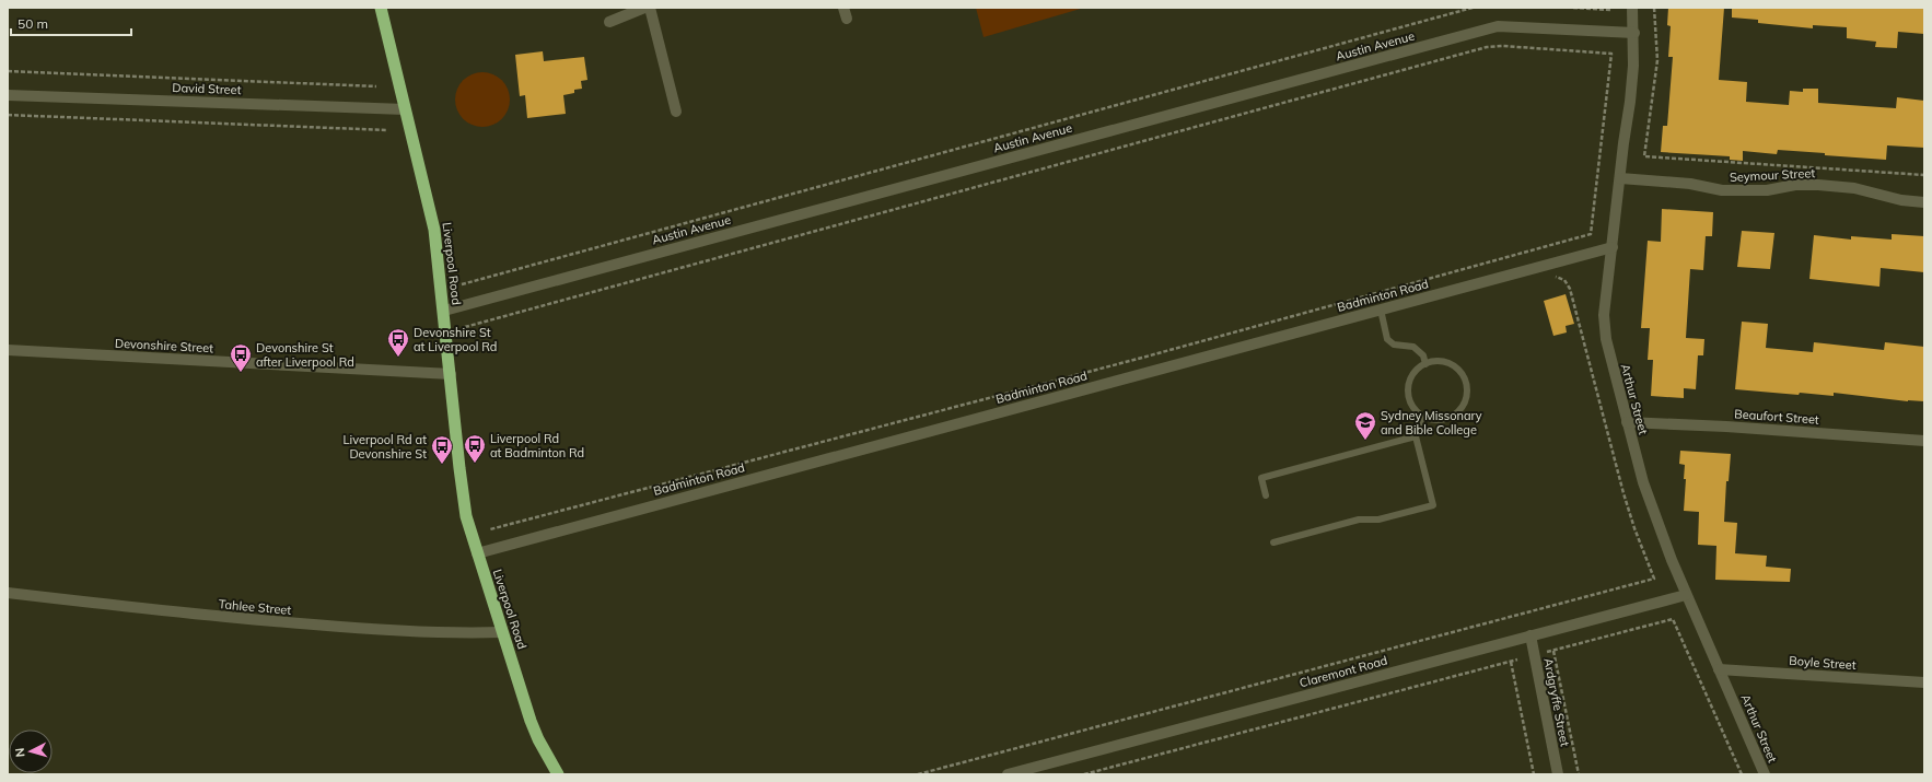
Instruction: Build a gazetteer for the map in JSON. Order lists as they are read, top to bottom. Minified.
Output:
{"streets":{"highway":["Liverpool Road"],"street":["Austin Avenue","David Street","Seymour Street","Badminton Road","Devonshire Street","Arthur Street","Beaufort Street","Tahlee Street","Boyle Street","Claremont Road","Ardgryffe Street"]},"crossings":[["Austin Avenue","Liverpool Road"],["Austin Avenue","Arthur Street"],["David Street","Liverpool Road"],["Seymour Street","Arthur Street"],["Liverpool Road","Badminton Road"],["Liverpool Road","Devonshire Street"],["Liverpool Road","Tahlee Street"],["Badminton Road","Arthur Street"],["Arthur Street","Beaufort Street"],["Arthur Street","Boyle Street"],["Arthur Street","Claremont Road"],["Claremont Road","Ardgryffe Street"]],"places":{"bus stop":["Devonshire St at Liverpool Rd","Devonshire St after Liverpool Rd","Liverpool Rd at Badminton Rd","Liverpool Rd at Devonshire St"],"school or university":["Sydney Missonary and Bible College"]},"scale_bar":"50 m","north":"left"}
